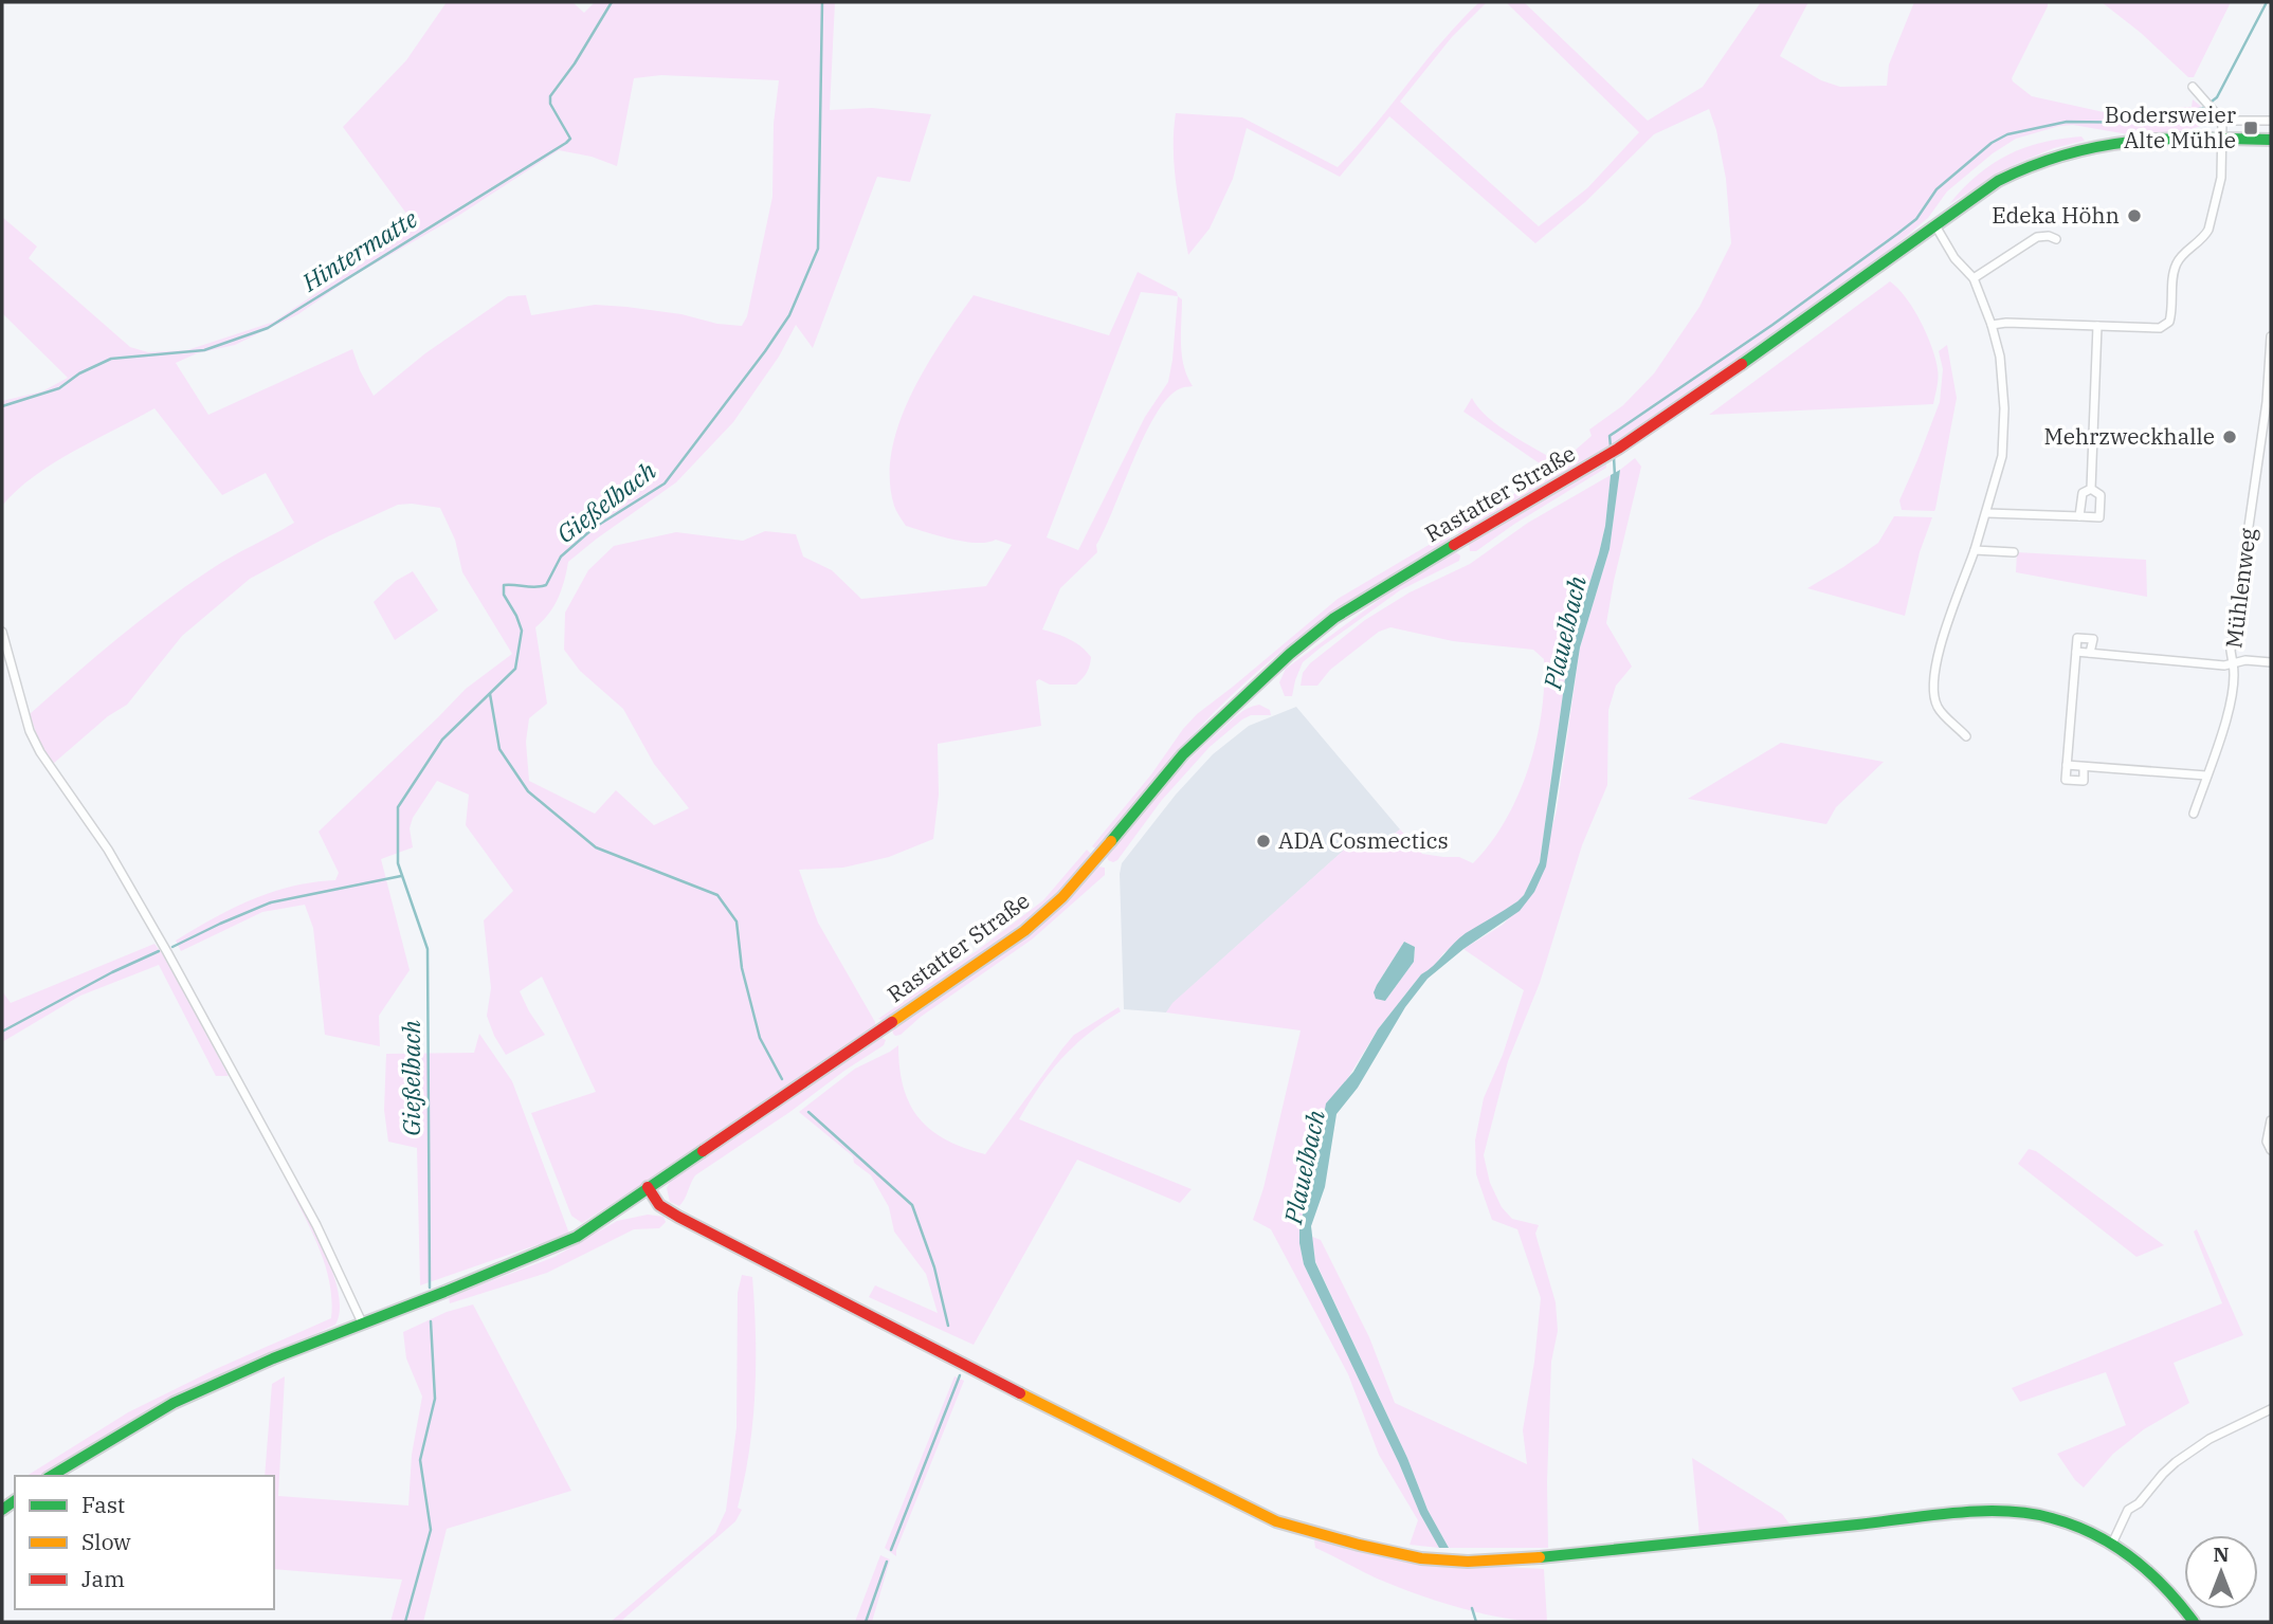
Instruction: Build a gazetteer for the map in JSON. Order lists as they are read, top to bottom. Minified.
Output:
{"streets":{"main road":["Rastatter Straße"],"street":["Mühlenweg"]},"water":["Hintermatte","Gießelbach","Plauelbach"],"places":{"transit":["Bodersweier Alte Mühle"],"other":["Edeka Höhn","Mehrzweckhalle","ADA Cosmectics"]},"legend":["Fast","Slow","Jam"],"north":"top"}
